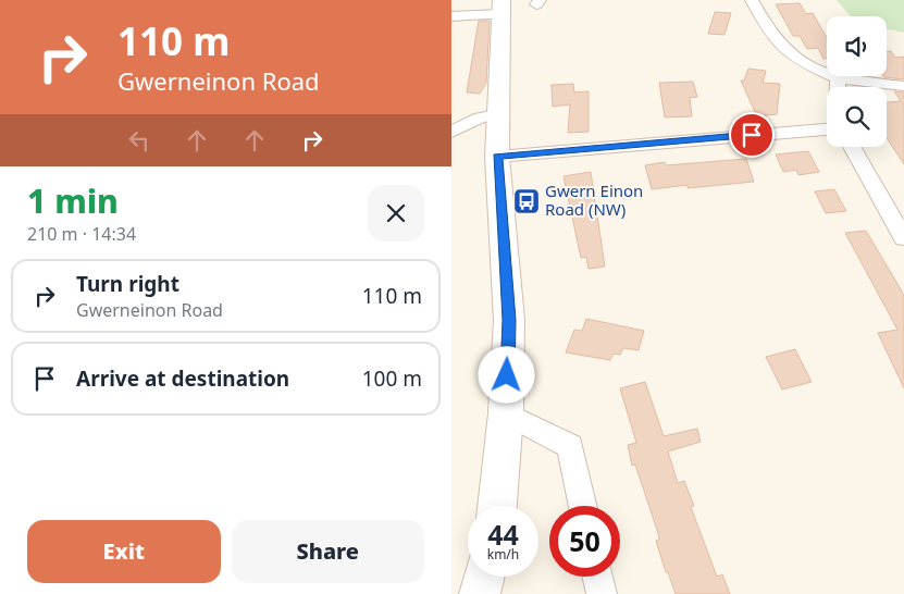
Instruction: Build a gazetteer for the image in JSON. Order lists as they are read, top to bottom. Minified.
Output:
{"places":{"bus stop":["Gwern Einon Road (NW)"]},"page":{"turn":["110 m","Gwerneinon Road"],"heading":["1 min","210 m · 14:34"],"list":[{"name":"Turn right","note":"Gwerneinon Road","value":"110 m"},{"name":"Arrive at destination","value":"100 m"}],"speed":"44 km/h","limit":"50","buttons":["Exit","Share"]}}
